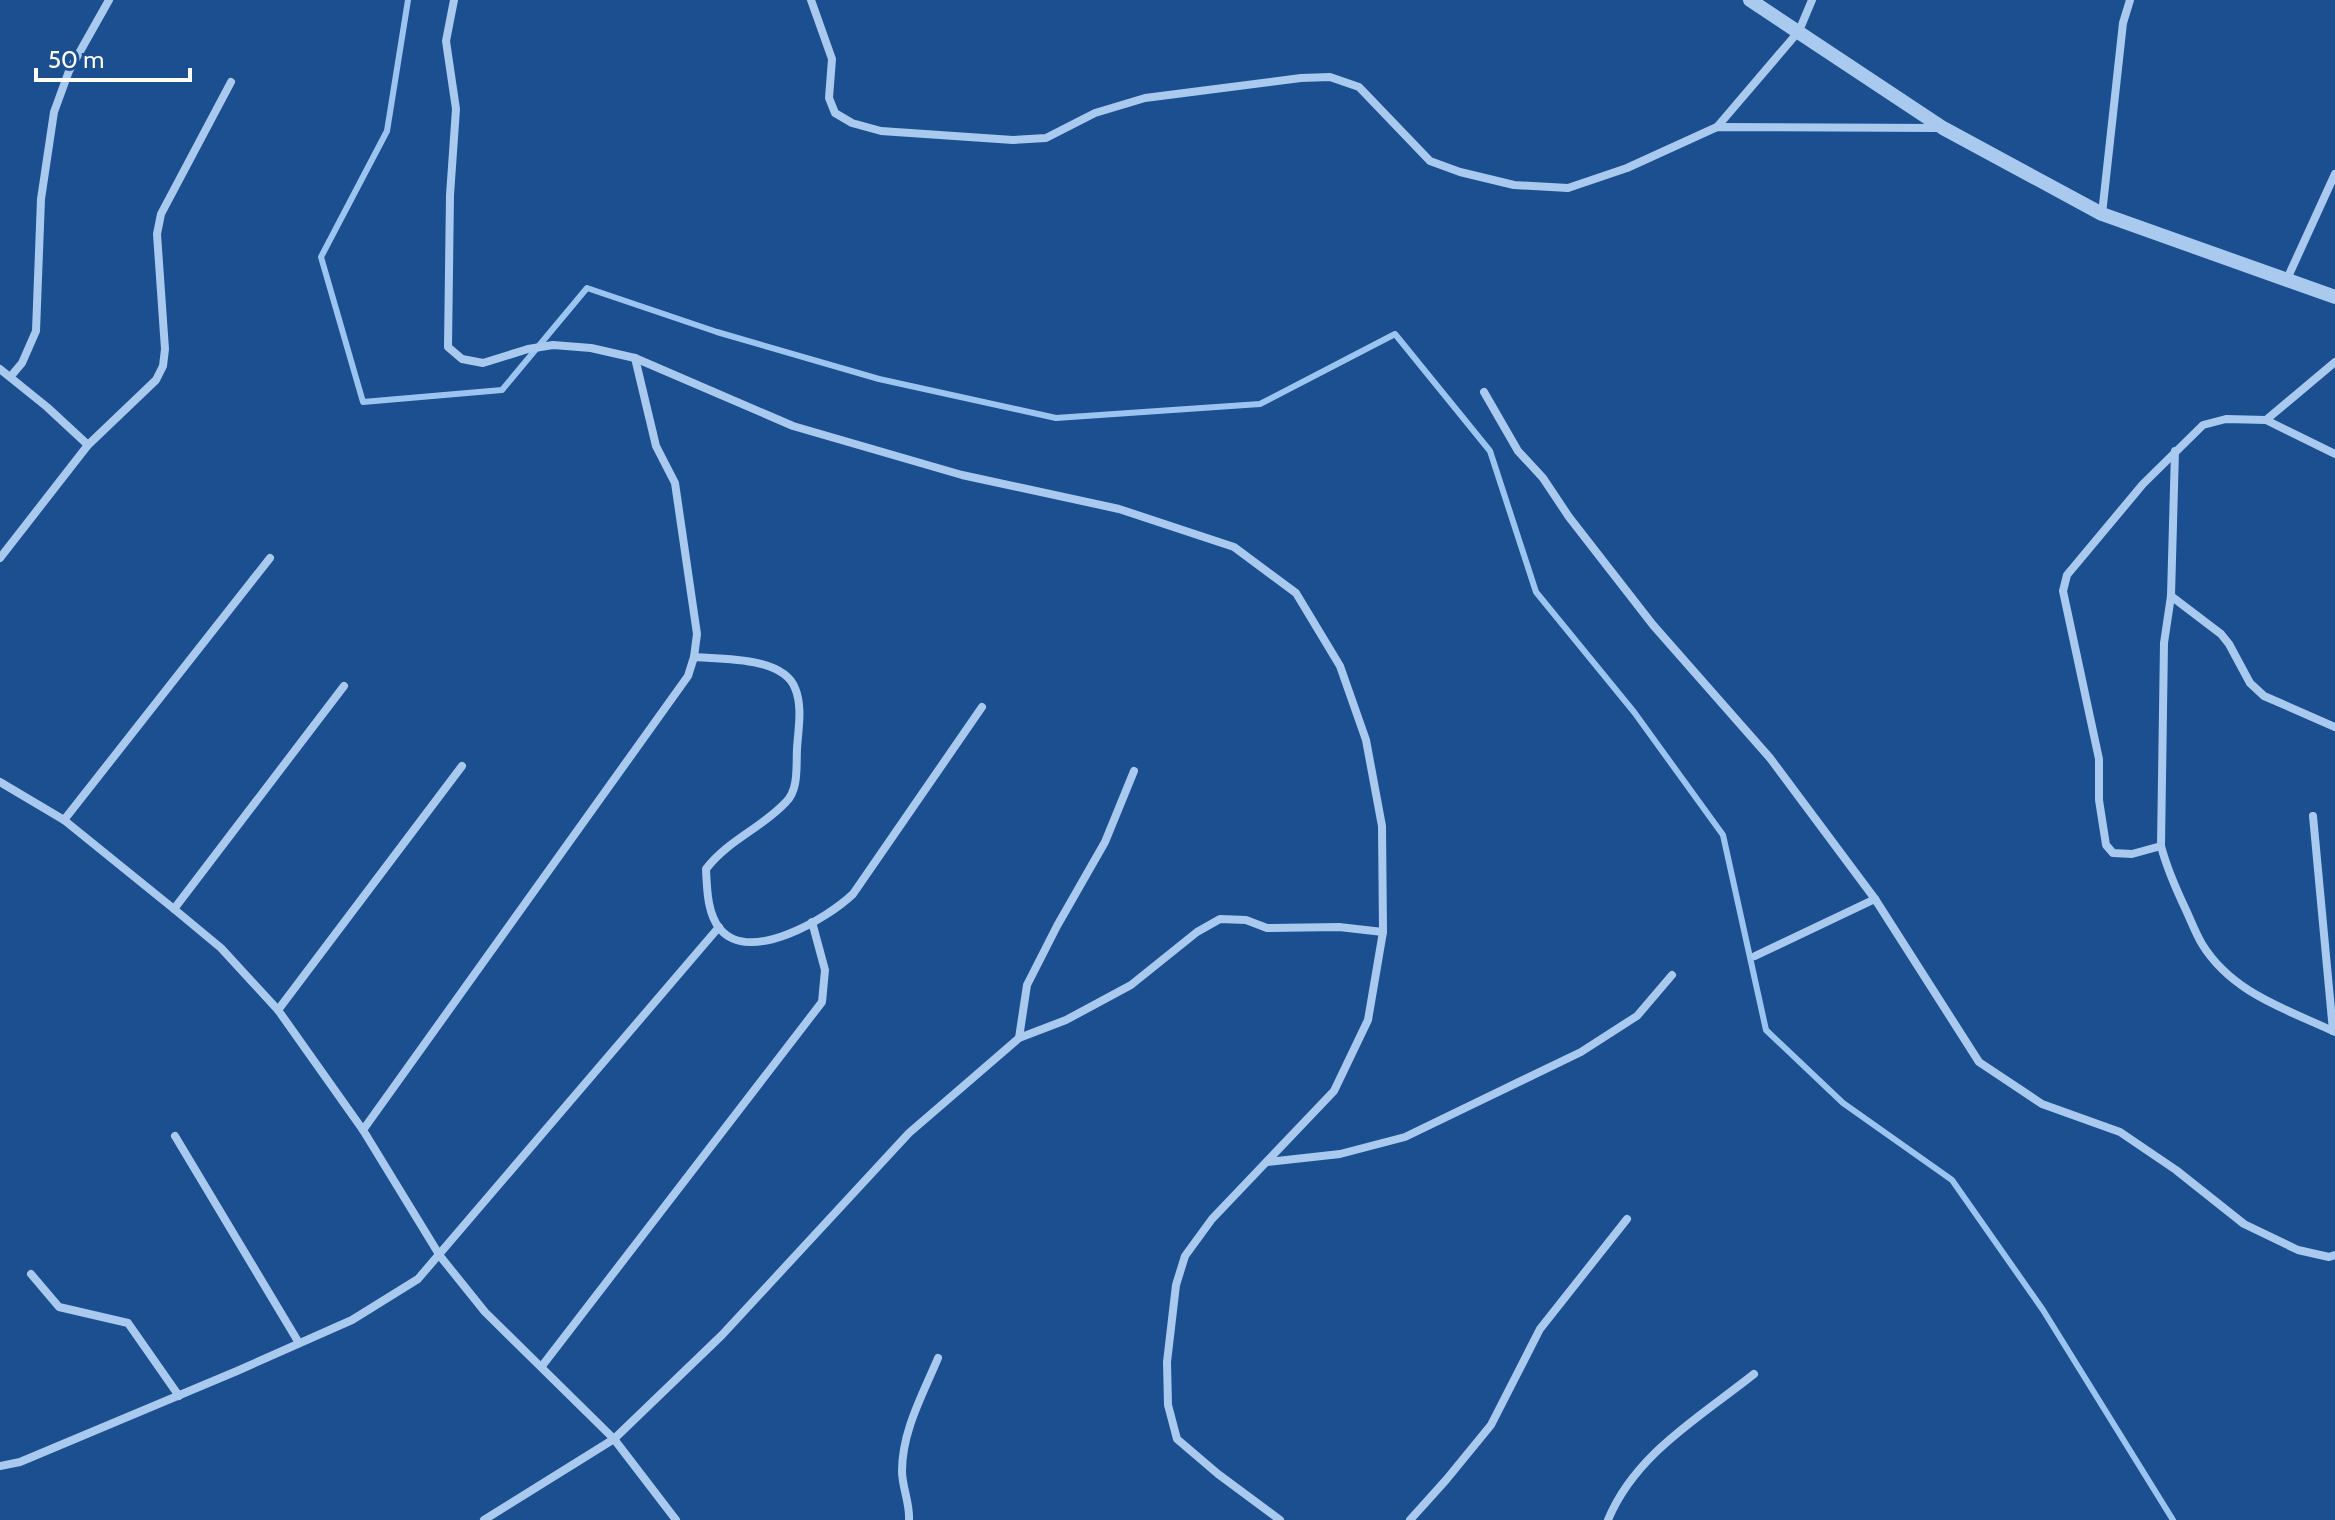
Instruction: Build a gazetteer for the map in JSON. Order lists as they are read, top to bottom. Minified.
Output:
{"scale_bar":"50 m"}
